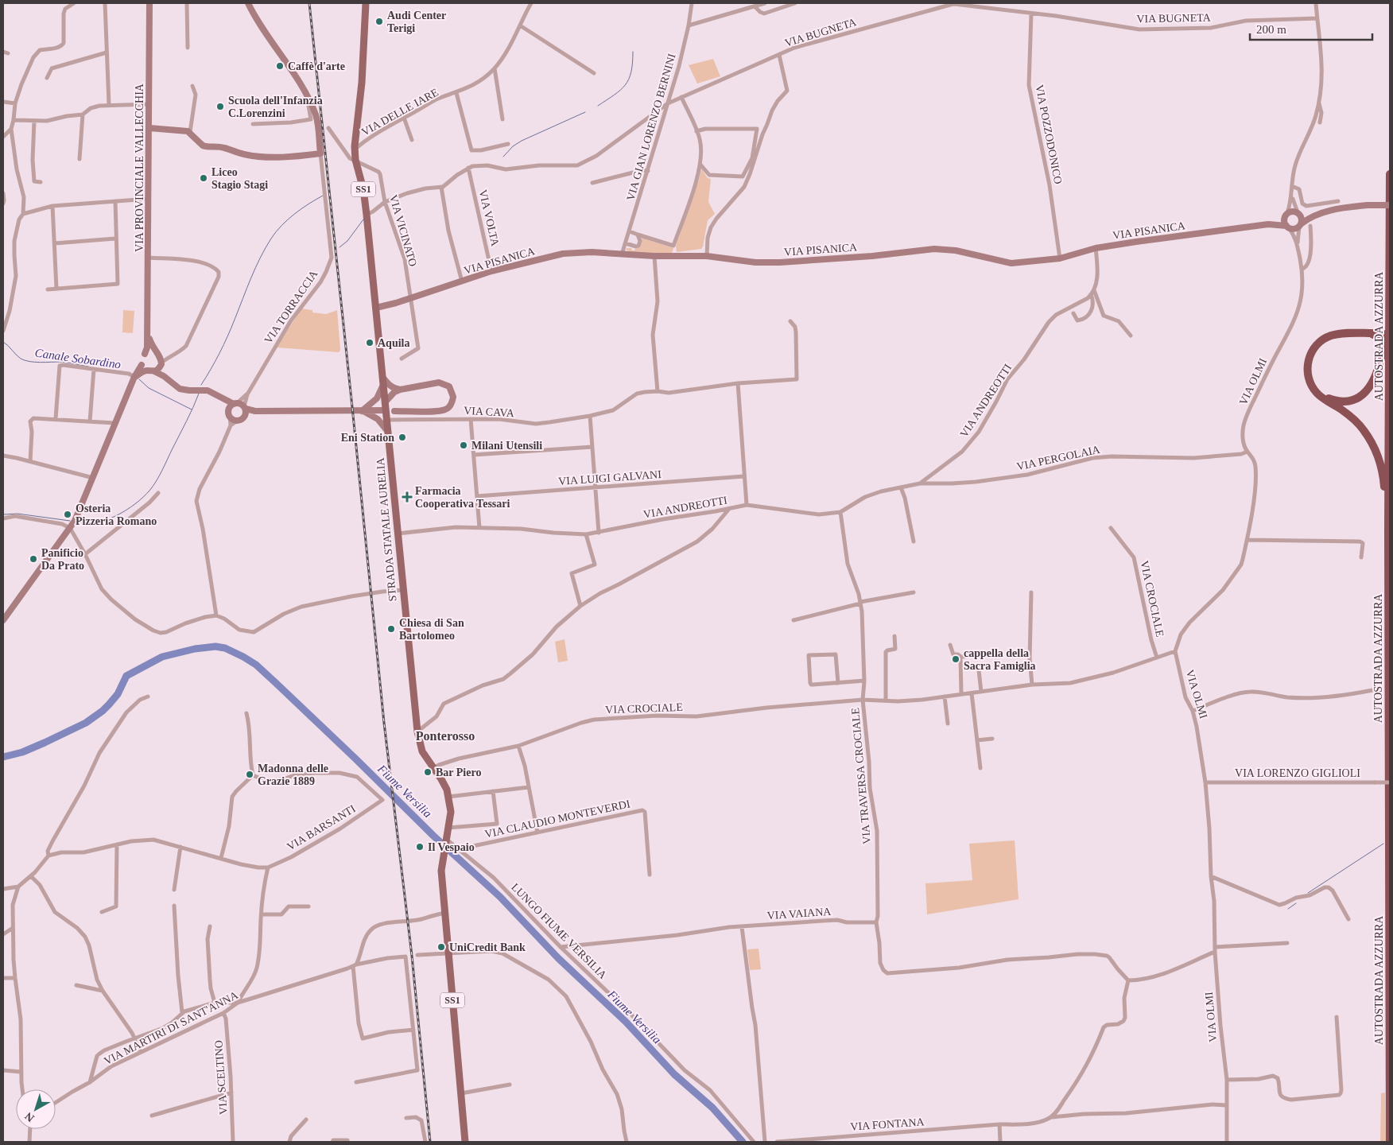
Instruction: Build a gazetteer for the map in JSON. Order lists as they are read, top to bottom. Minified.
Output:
{"streets":{"highway":["AUTOSTRADA AZZURRA"],"main road":["SS1","STRADA STATALE AURELIA"],"street":["VIA BUGNETA","VIA DELLE IARE","VIA GIAN LORENZO BERNINI","VIA POZZODONICO","VIA PROVINCIALE VALLECCHIA","VIA VOLTA","VIA VICINATO","VIA PISANICA","VIA TORRACCIA","VIA OLMI","VIA ANDREOTTI","VIA CAVA","VIA PERGOLAIA","VIA LUIGI GALVANI","VIA CROCIALE","VIA LORENZO GIGLIOLI","VIA TRAVERSA CROCIALE","VIA CLAUDIO MONTEVERDI","VIA BARSANTI","VIA VAIANA","LUNGO FIUME VERSILIA","VIA MARTIRI DI SANT'ANNA","VIA SCELTINO","VIA FONTANA"]},"crossings":[["VIA BUGNETA","VIA GIAN LORENZO BERNINI"],["VIA BUGNETA","VIA POZZODONICO"],["VIA BUGNETA","VIA VOLTA"],["VIA DELLE IARE","STRADA STATALE AURELIA"],["VIA GIAN LORENZO BERNINI","VIA PISANICA"],["VIA POZZODONICO","VIA PISANICA"],["VIA VOLTA","VIA PISANICA"],["VIA VICINATO","VIA PISANICA"],["VIA VICINATO","STRADA STATALE AURELIA"],["VIA PISANICA","VIA OLMI"],["VIA PISANICA","STRADA STATALE AURELIA"],["VIA OLMI","VIA PERGOLAIA"],["VIA OLMI","VIA CROCIALE"],["VIA OLMI","VIA LORENZO GIGLIOLI"],["VIA ANDREOTTI","VIA PERGOLAIA"],["VIA ANDREOTTI","STRADA STATALE AURELIA"],["VIA CAVA","STRADA STATALE AURELIA"],["STRADA STATALE AURELIA","VIA CROCIALE"],["STRADA STATALE AURELIA","LUNGO FIUME VERSILIA"],["VIA CROCIALE","VIA TRAVERSA CROCIALE"],["VIA TRAVERSA CROCIALE","VIA VAIANA"],["VIA CLAUDIO MONTEVERDI","LUNGO FIUME VERSILIA"],["VIA VAIANA","LUNGO FIUME VERSILIA"],["VIA MARTIRI DI SANT'ANNA","VIA SCELTINO"]],"districts":["Ponterosso"],"water":["Canale Sobardino","Fiume Versilia"],"places":{"other":["Audi Center Terigi","Caffè d'arte","Scuola dell'Infanzia C.Lorenzini","Liceo Stagio Stagi","Aquila","Eni Station","Milani Utensili","Osteria Pizzeria Romano","Panificio Da Prato","Chiesa di San Bartolomeo","cappella della Sacra Famiglia","Bar Piero","Madonna delle Grazie 1889","Il Vespaio","UniCredit Bank"],"health":["Farmacia Cooperativa Tessari"]},"scale_bar":"200 m","north":"bottom left"}
